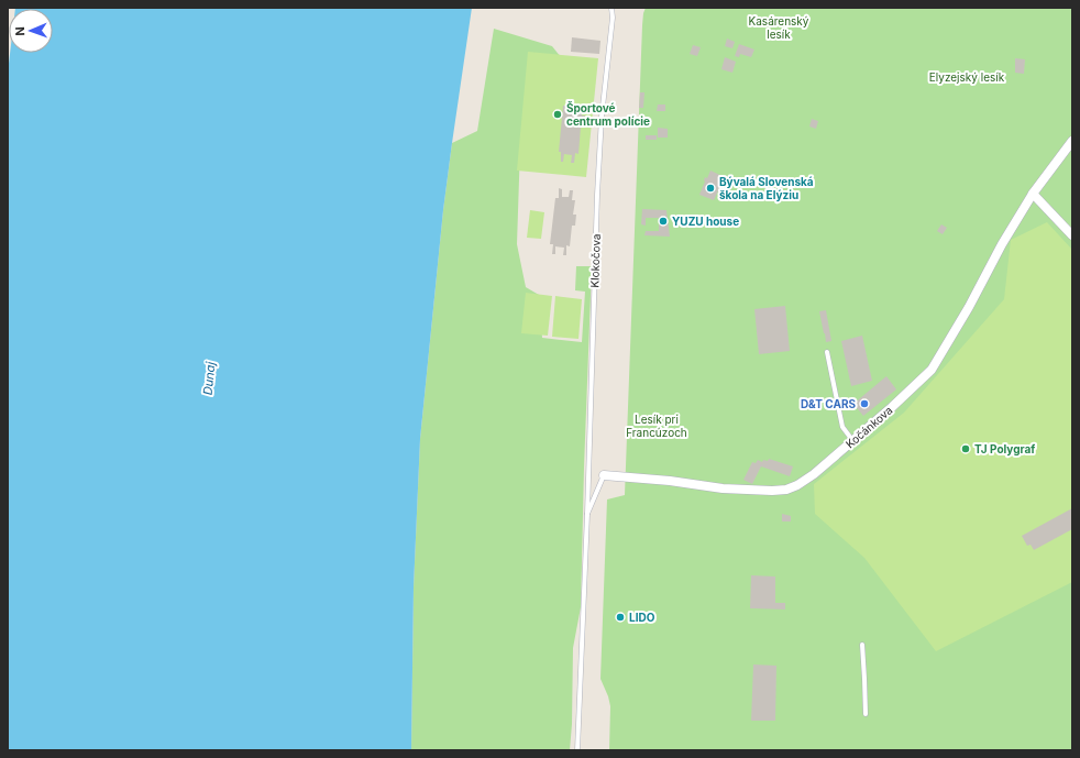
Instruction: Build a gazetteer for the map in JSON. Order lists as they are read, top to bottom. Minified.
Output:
{"streets":{"street":["Kočánkova"],"lane":["Klokočova"]},"water":["Dunaj"],"parks":["Kasárenský lesík","Elyzejský lesík","Lesík pri Francúzoch"],"places":["Športové centrum polície","Bývalá Slovenská škola na Elýziu","YUZU house","D&T CARS","TJ Polygraf","LIDO"],"north":"left"}
